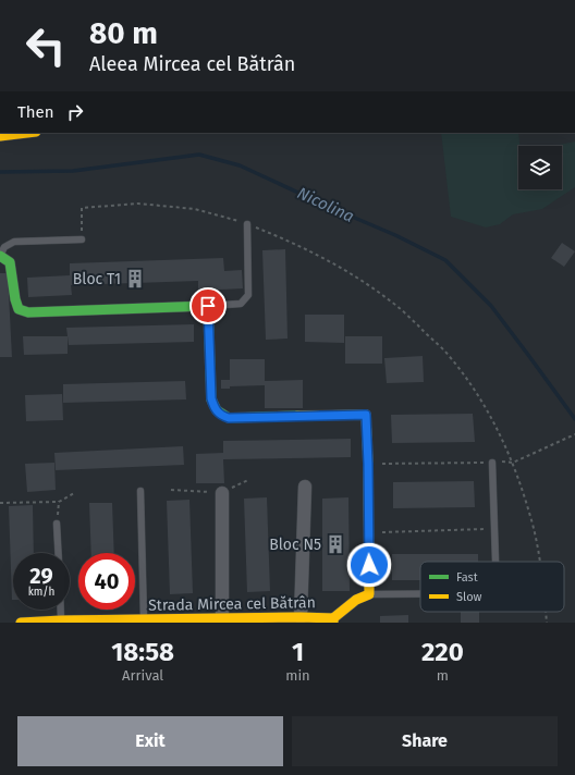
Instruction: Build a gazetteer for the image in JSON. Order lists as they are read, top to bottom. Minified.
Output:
{"streets":{"street":["Strada Mircea cel Bătrân"]},"water":["Nicolina"],"places":{"building":["Bloc T1","Bloc N5"]},"legend":["Fast","Slow"],"page":{"turn":["80 m","Aleea Mircea cel Bătrân"],"then":"Then","speed":"29 km/h","limit":"40","eta":["18:58","Arrival","1","min","220","m"],"buttons":["Exit","Share"]}}
